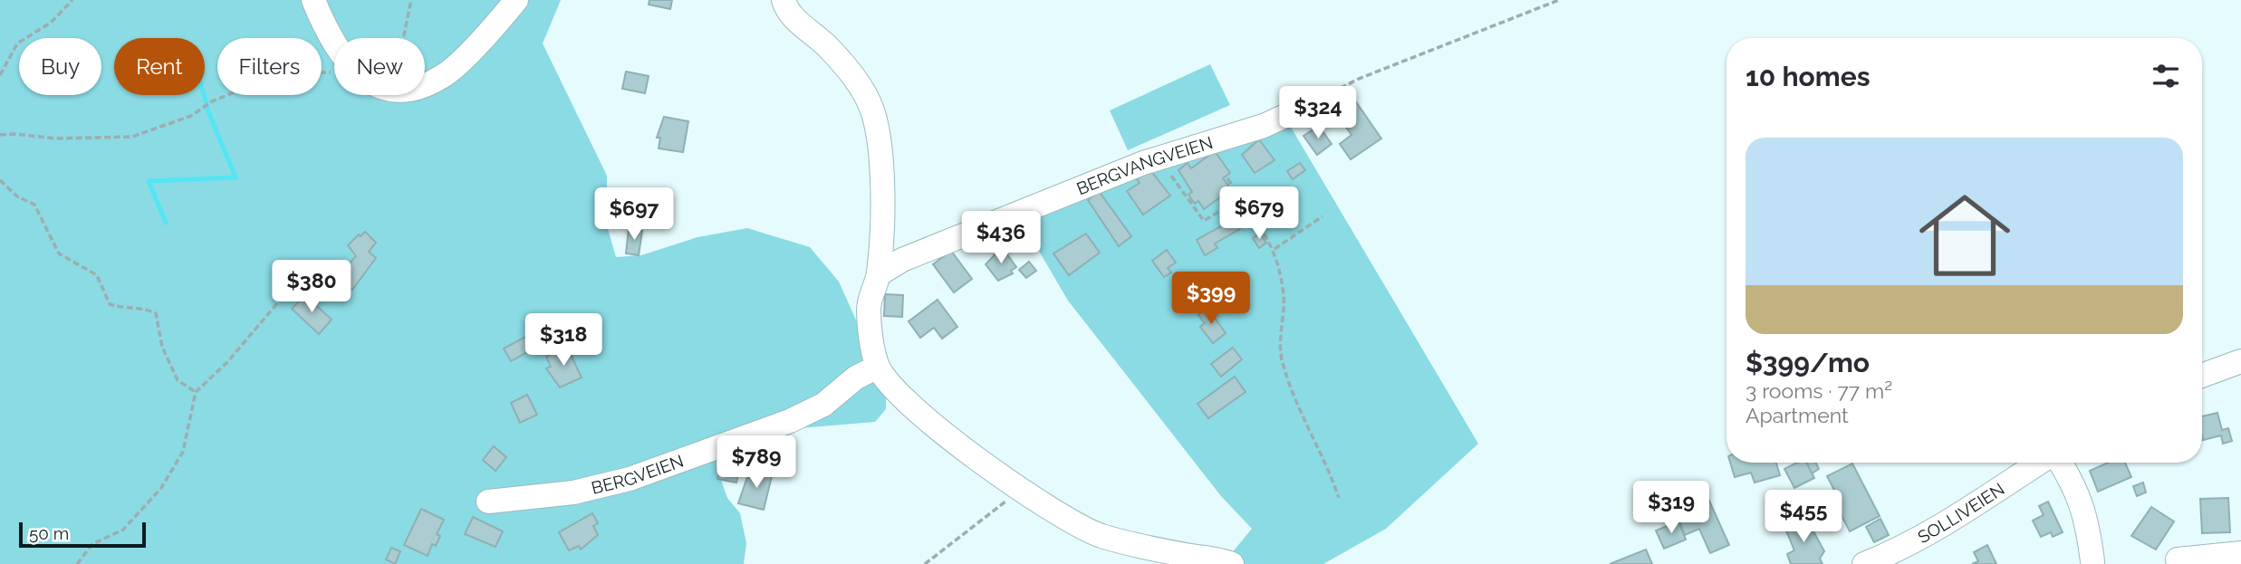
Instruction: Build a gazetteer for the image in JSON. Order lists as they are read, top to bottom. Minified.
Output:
{"streets":{"street":["BERGVANGVEIEN","BERGVEIEN","SOLLIVEIEN"]},"scale_bar":"50 m","page":{"chip":["Buy","Rent","Filters","New"],"heading":"10 homes","price":["$324","$679","$697","$436","$380","$399","$318","$789","$319","$455"],"list":[{"name":"$399/mo","note":"3 rooms · 77 m² · Apartment"}],"scale":"50 m"}}
